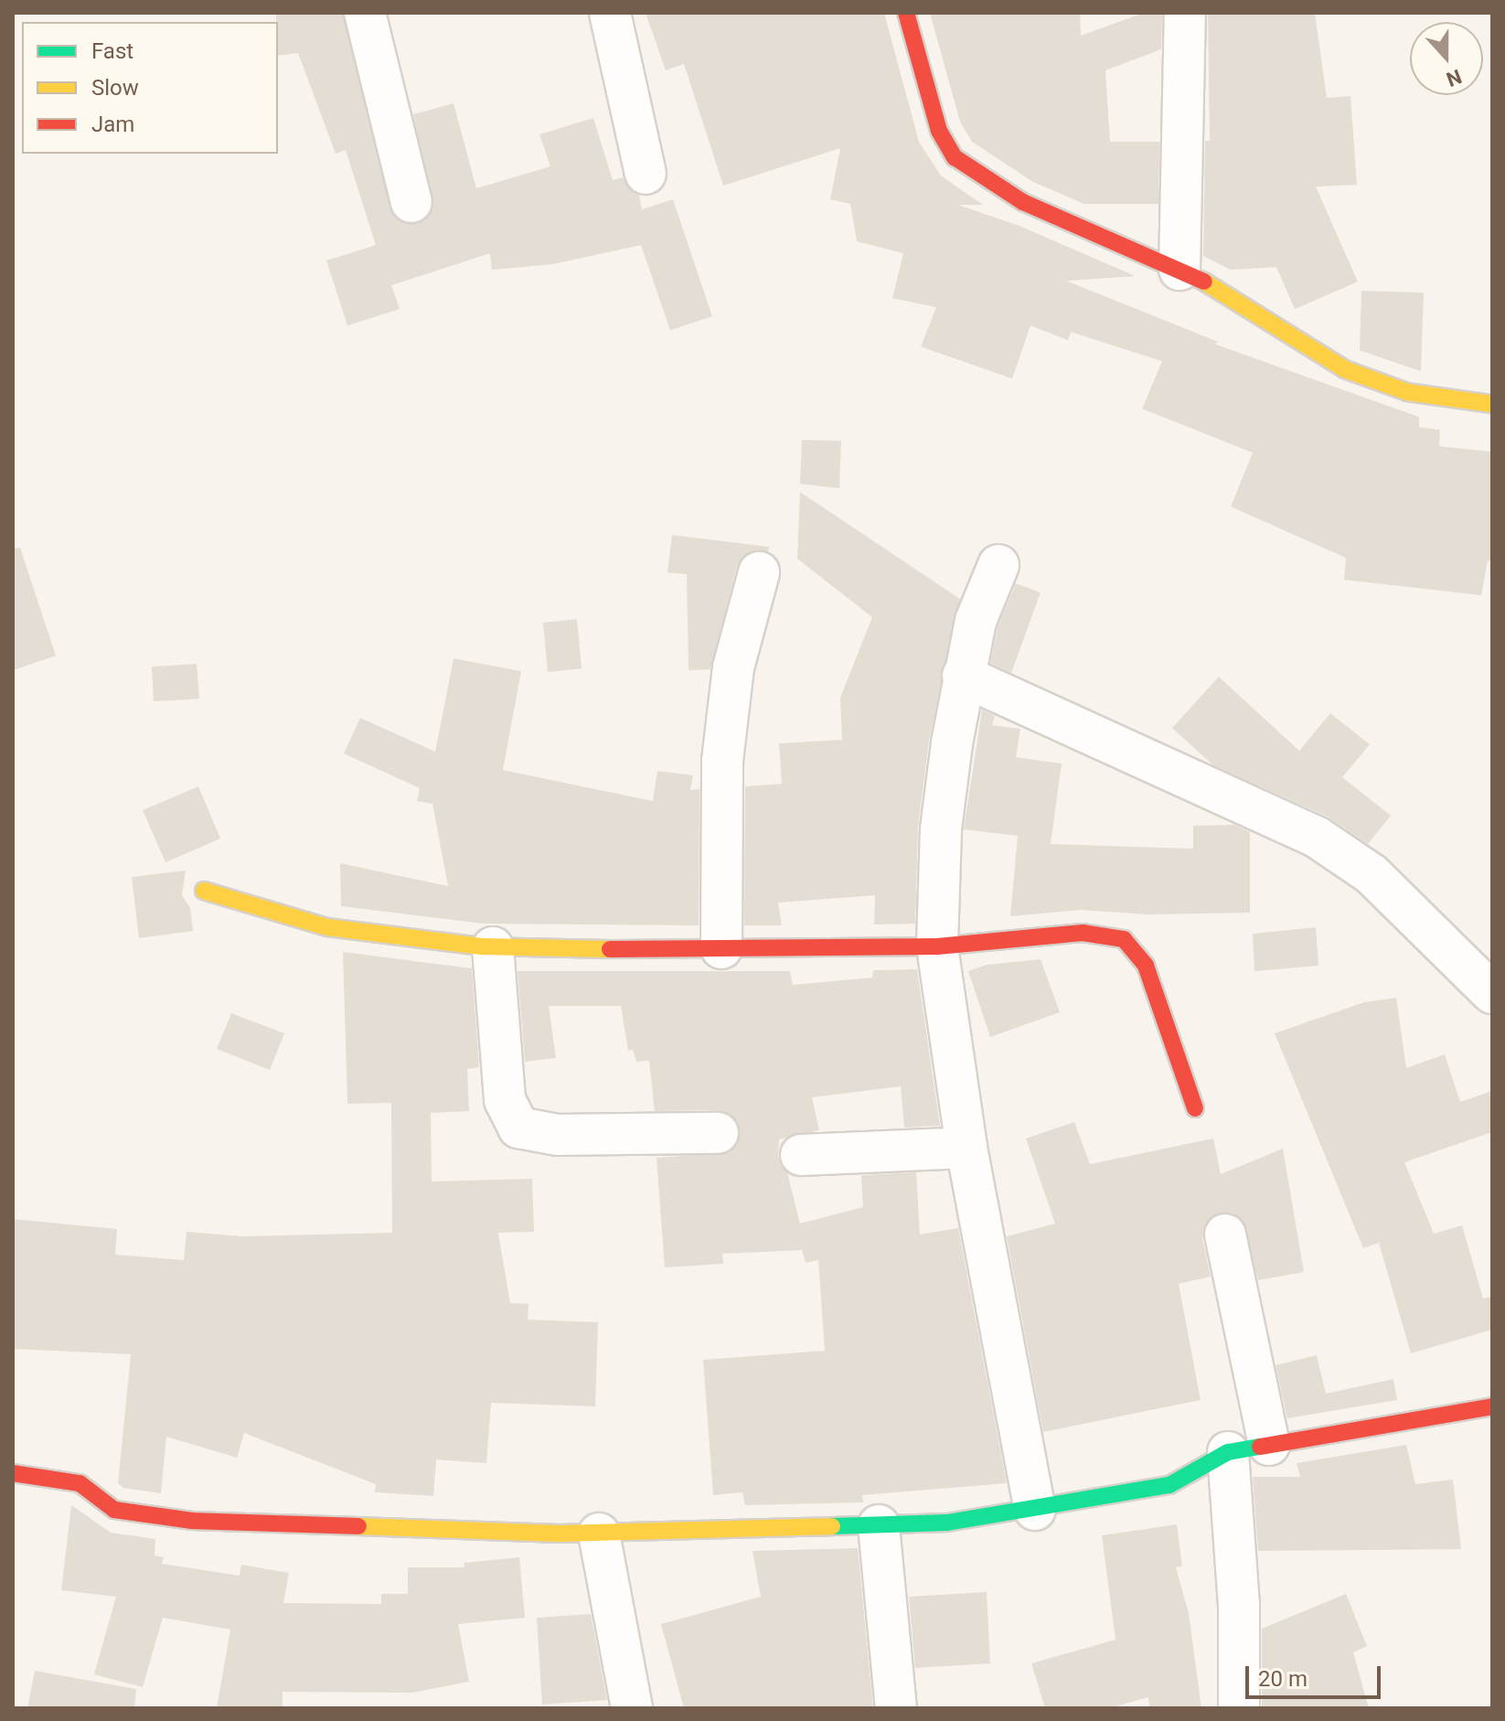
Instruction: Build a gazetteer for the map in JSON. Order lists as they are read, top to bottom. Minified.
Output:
{"legend":["Fast","Slow","Jam"],"scale_bar":"20 m","north":"bottom"}
